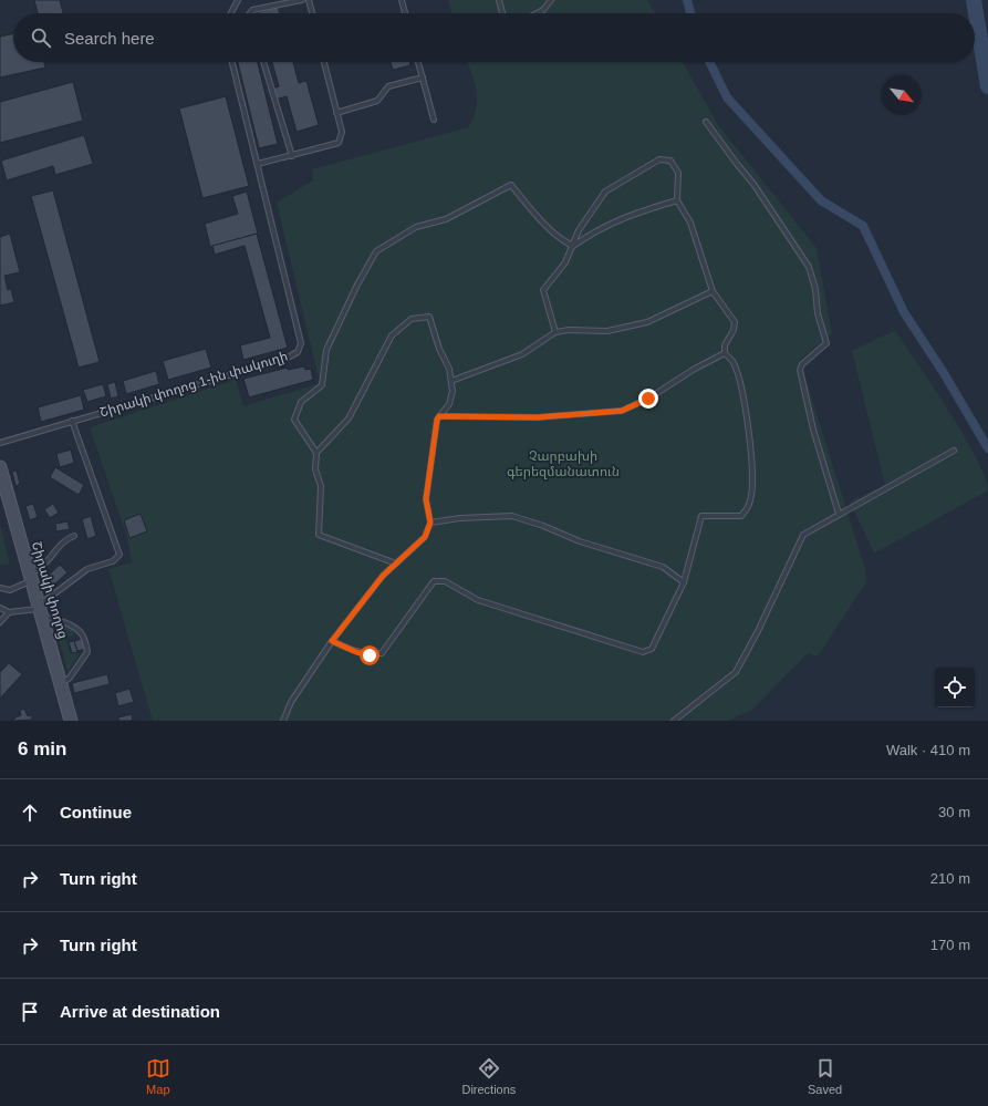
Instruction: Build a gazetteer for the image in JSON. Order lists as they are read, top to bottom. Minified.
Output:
{"streets":{"main road":["Շիրակի փողոց"],"lane":["Շիրակի փողոց 1-ին փակուղի"]},"parks":["Չարբախի գերեզմանատուն"],"north":"bottom right","page":{"search":"Search here","heading":["6 min","Walk · 410 m"],"list":[["Continue","30 m"],["Turn right","210 m"],["Turn right","170 m"],"Arrive at destination"],"nav":["Map","Directions","Saved"]}}
